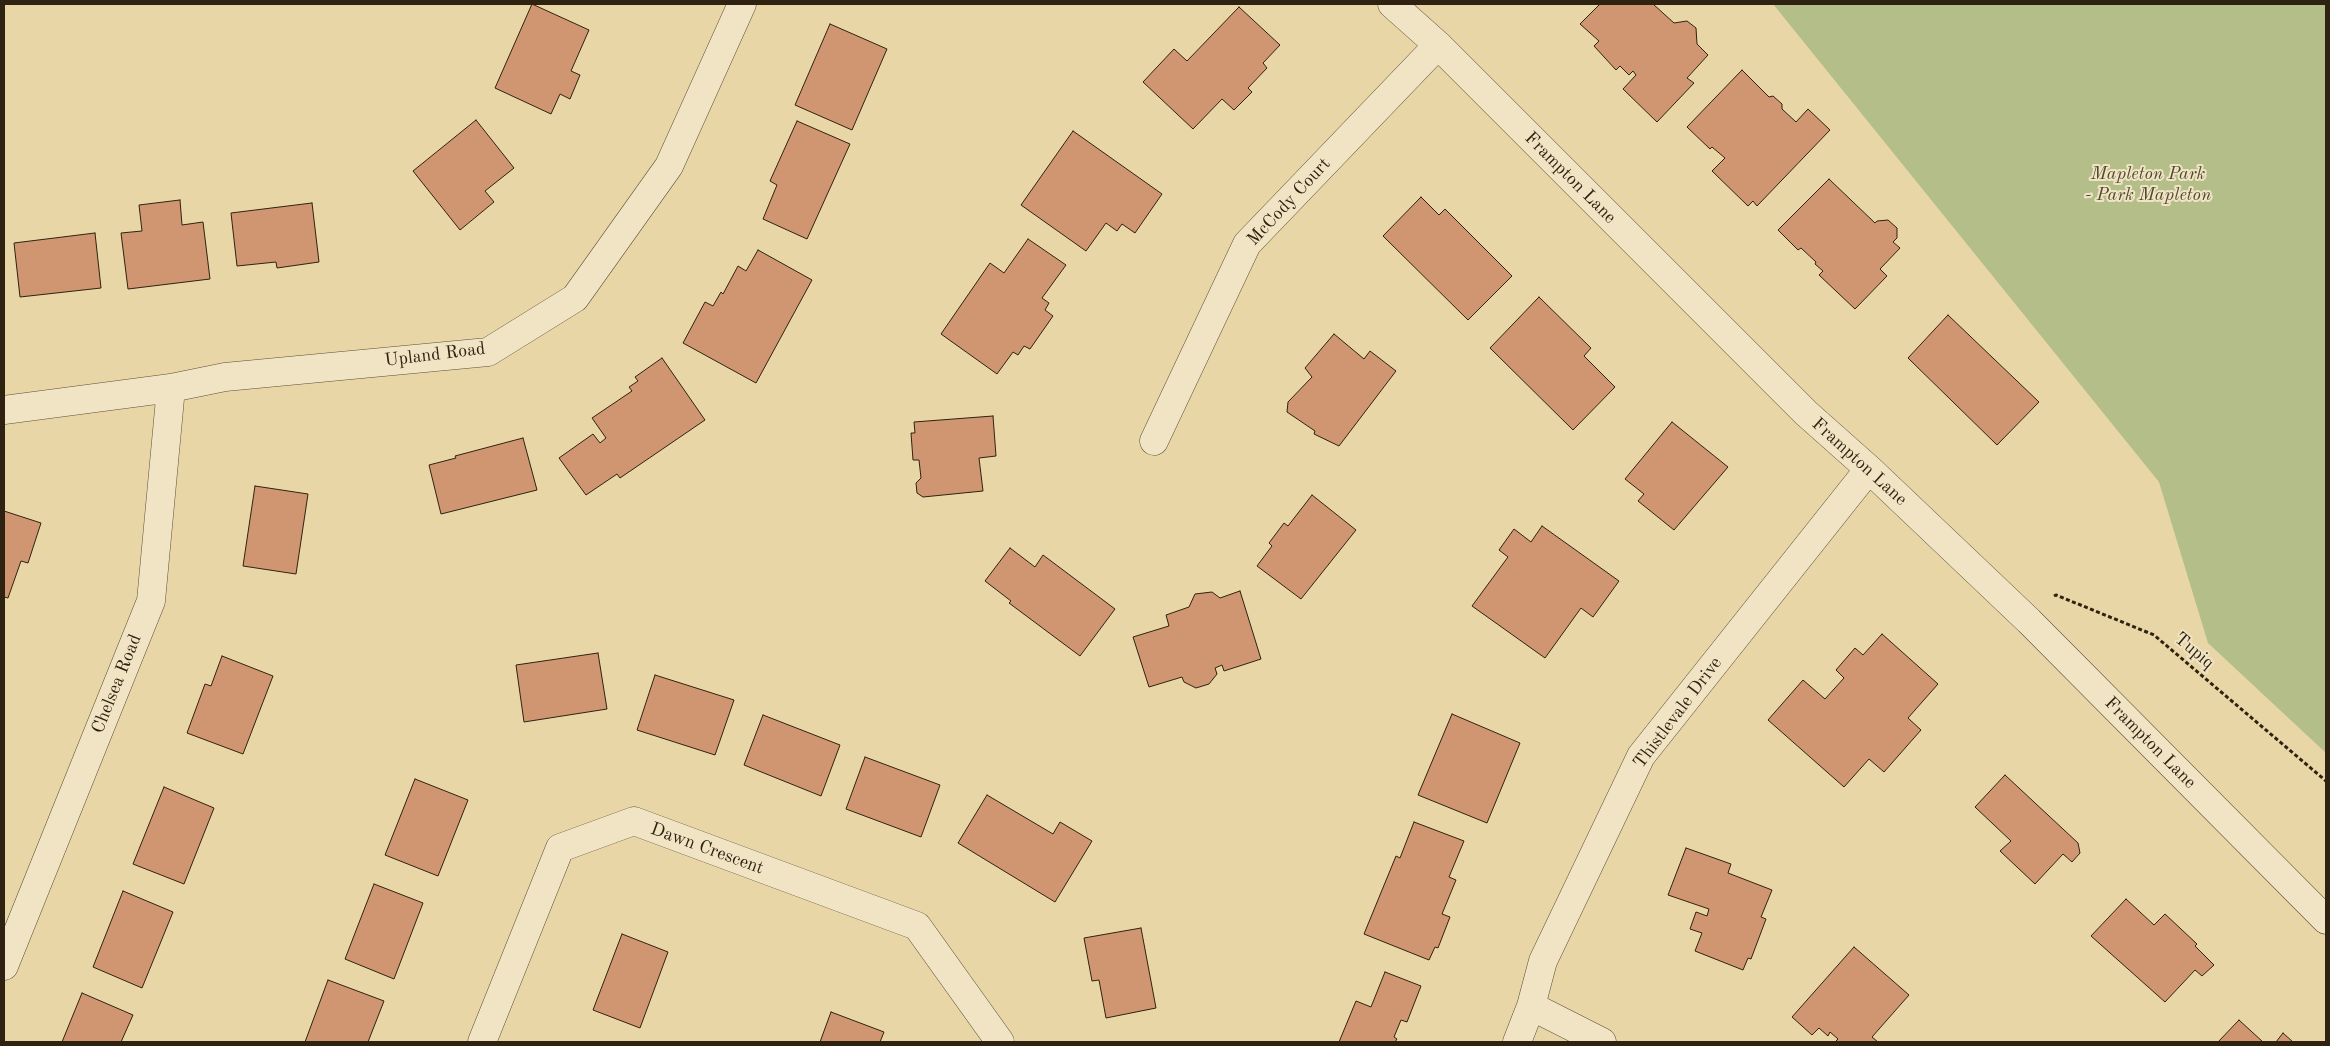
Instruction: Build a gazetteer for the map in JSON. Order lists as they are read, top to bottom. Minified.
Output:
{"streets":{"street":["Frampton Lane","McCody Court","Upland Road","Chelsea Road","Thistlevale Drive","Dawn Crescent"],"path":["Tupiq"]},"crossings":[["Frampton Lane","McCody Court"],["Frampton Lane","Tupiq"],["Frampton Lane","Thistlevale Drive"],["Upland Road","Chelsea Road"]],"parks":["Mapleton Park - Park Mapleton"]}
